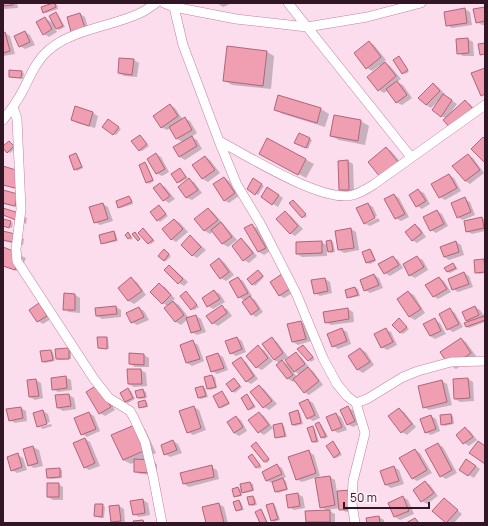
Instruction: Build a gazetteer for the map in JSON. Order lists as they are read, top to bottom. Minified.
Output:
{"scale_bar":"50 m"}
